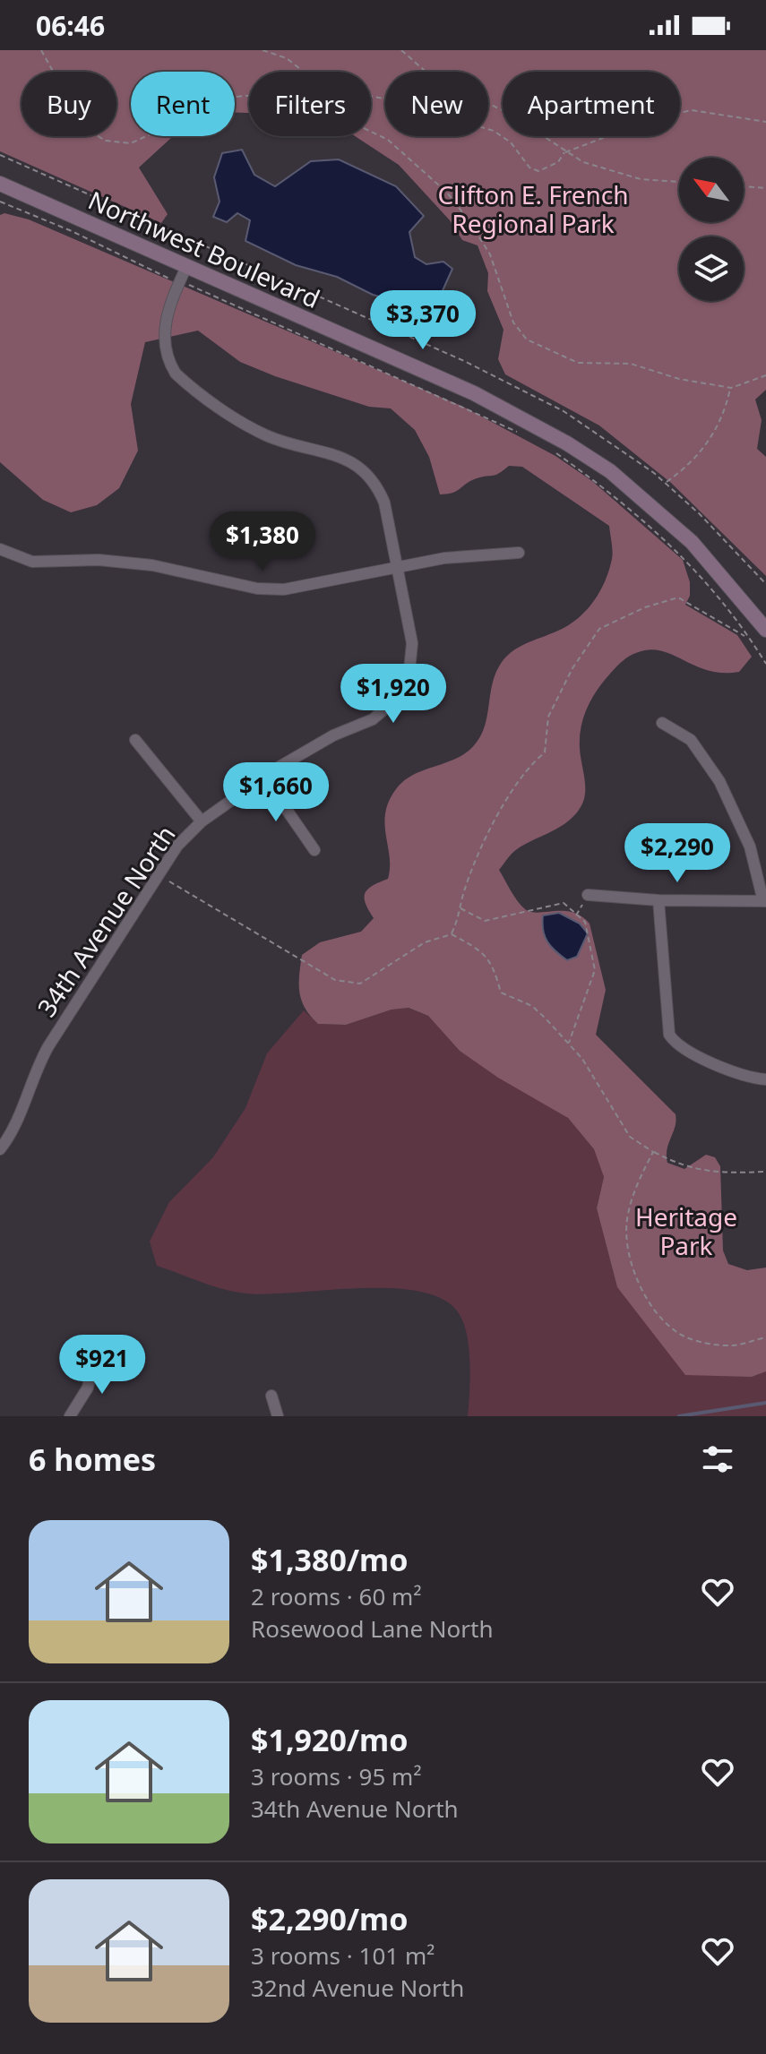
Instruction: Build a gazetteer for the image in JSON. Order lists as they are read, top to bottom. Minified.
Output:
{"streets":{"main road":["Northwest Boulevard"],"street":["34th Avenue North"]},"crossings":[["Northwest Boulevard","34th Avenue North"]],"parks":["Clifton E. French Regional Park","Heritage Park"],"north":"top left","page":{"status":"06:46","chip":["Buy","Rent","Filters","New","Apartment"],"price":["$3,370","$1,380","$1,920","$1,660","$2,290","$921"],"heading":"6 homes","list":[{"name":"$1,380/mo","note":"2 rooms · 60 m² · Rosewood Lane North"},{"name":"$1,920/mo","note":"3 rooms · 95 m² · 34th Avenue North"},{"name":"$2,290/mo","note":"3 rooms · 101 m² · 32nd Avenue North"}]}}
